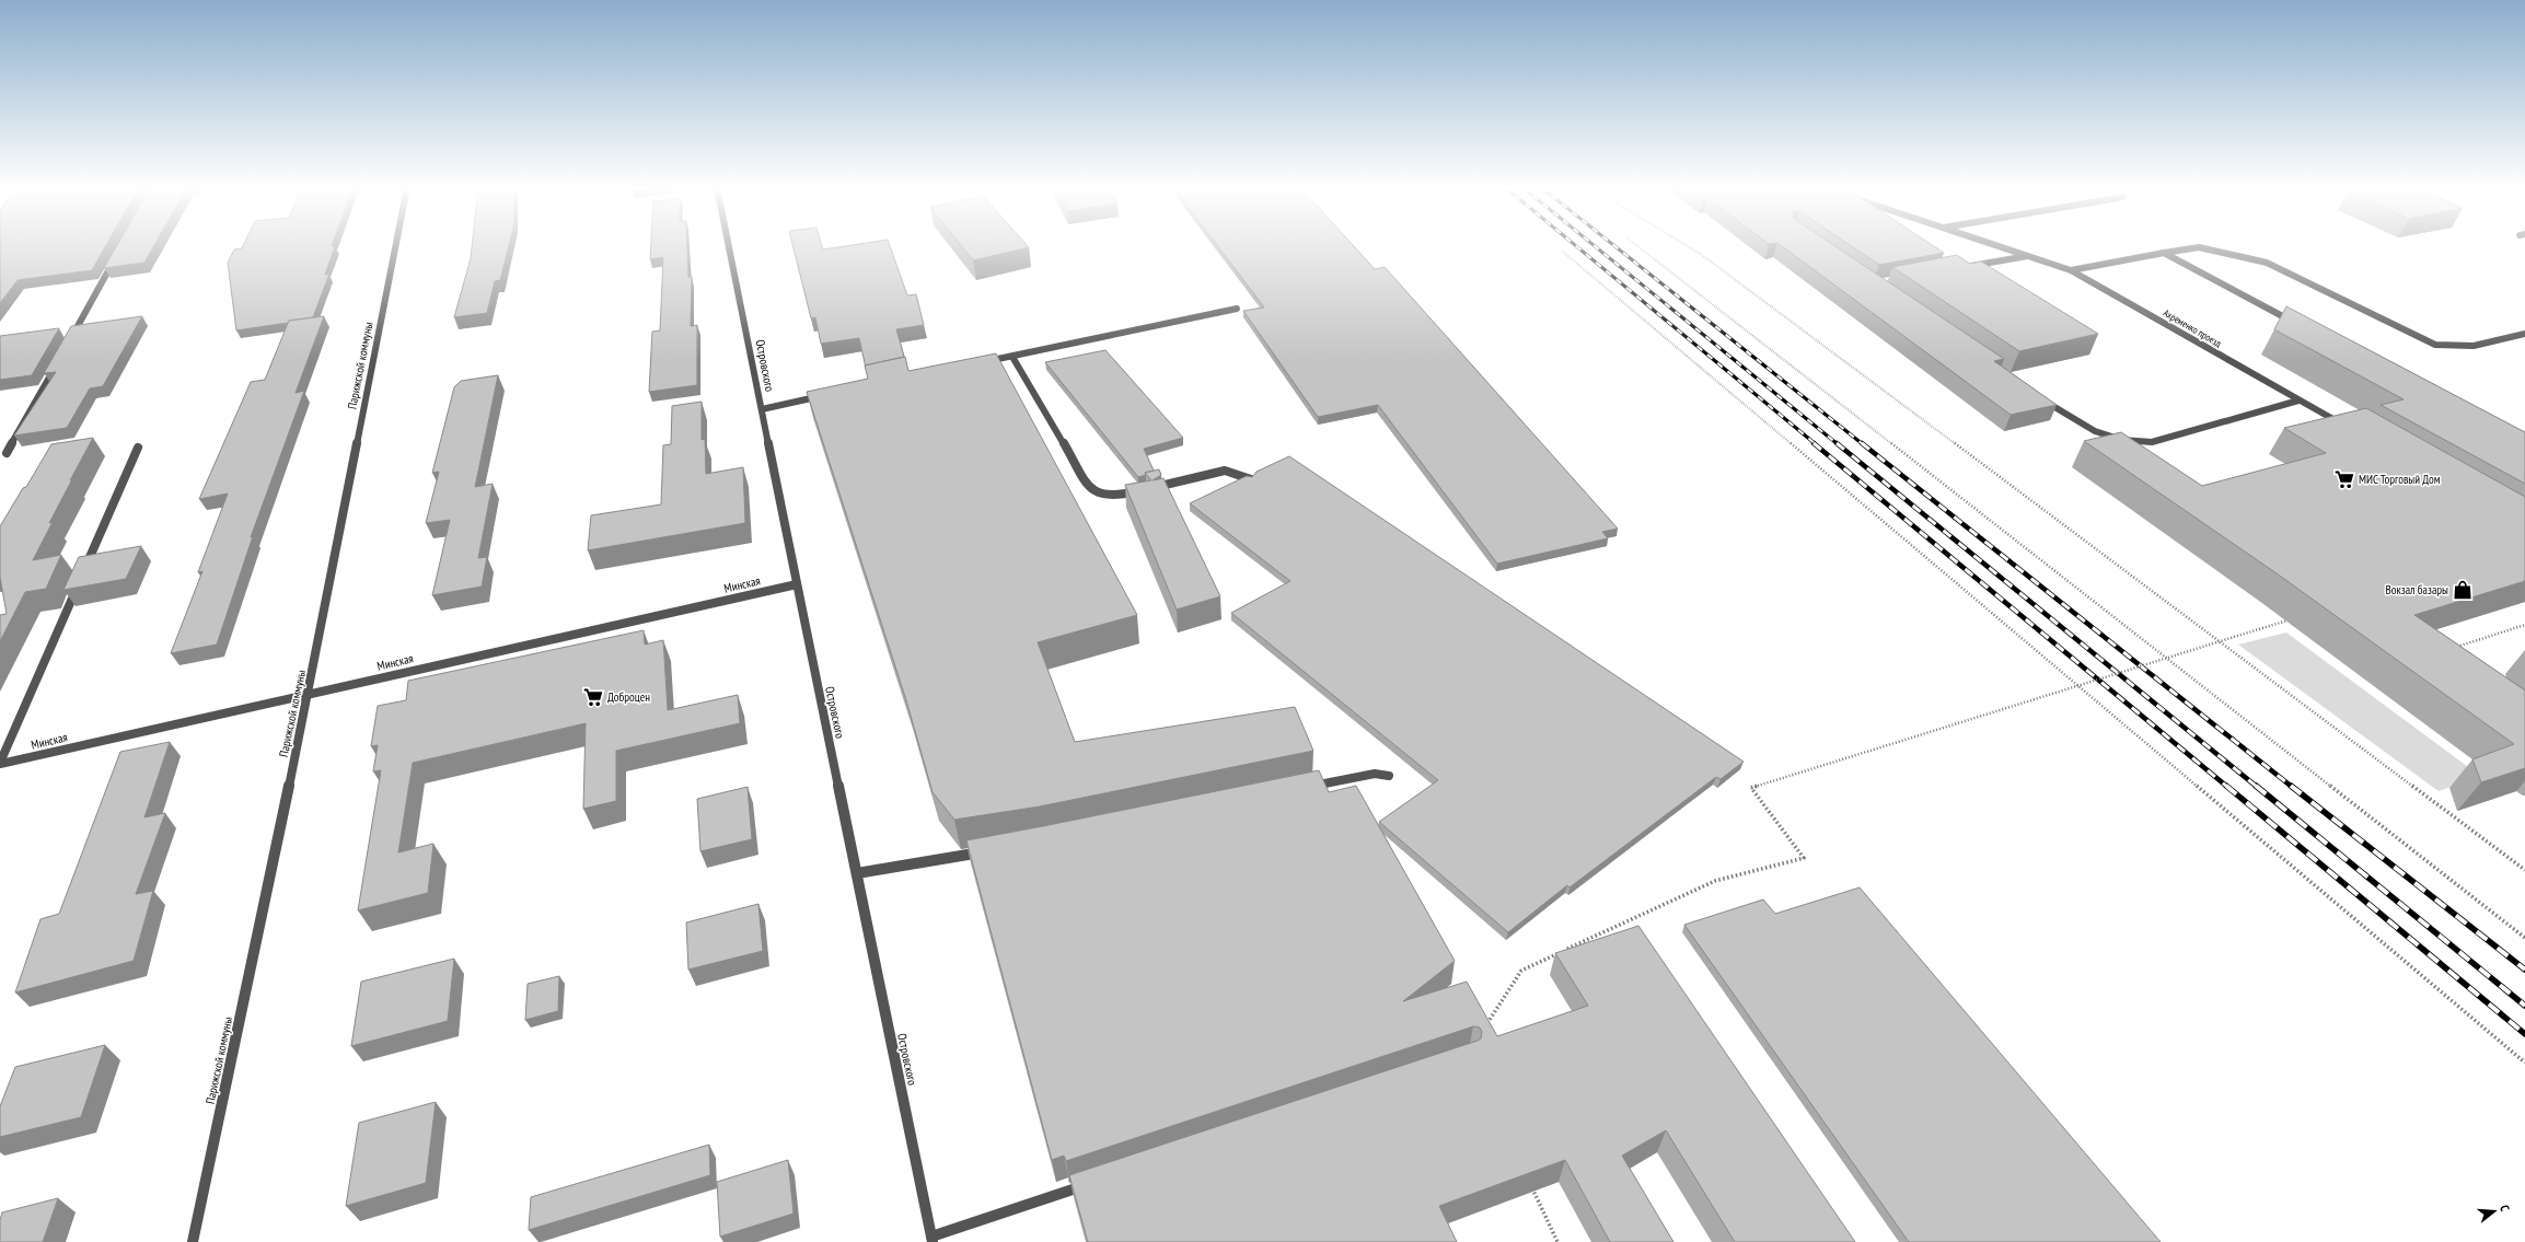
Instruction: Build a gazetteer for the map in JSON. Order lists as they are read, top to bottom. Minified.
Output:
{"streets":{"street":["Ахременко проезд","Парижской коммуны","Островского","Минская"]},"crossings":[["Парижской коммуны","Минская"],["Островского","Минская"]],"places":{"supermarket":["МИС Торговый Дом","Доброцен"],"shop":["Вокзал базары"]},"north":"right"}
